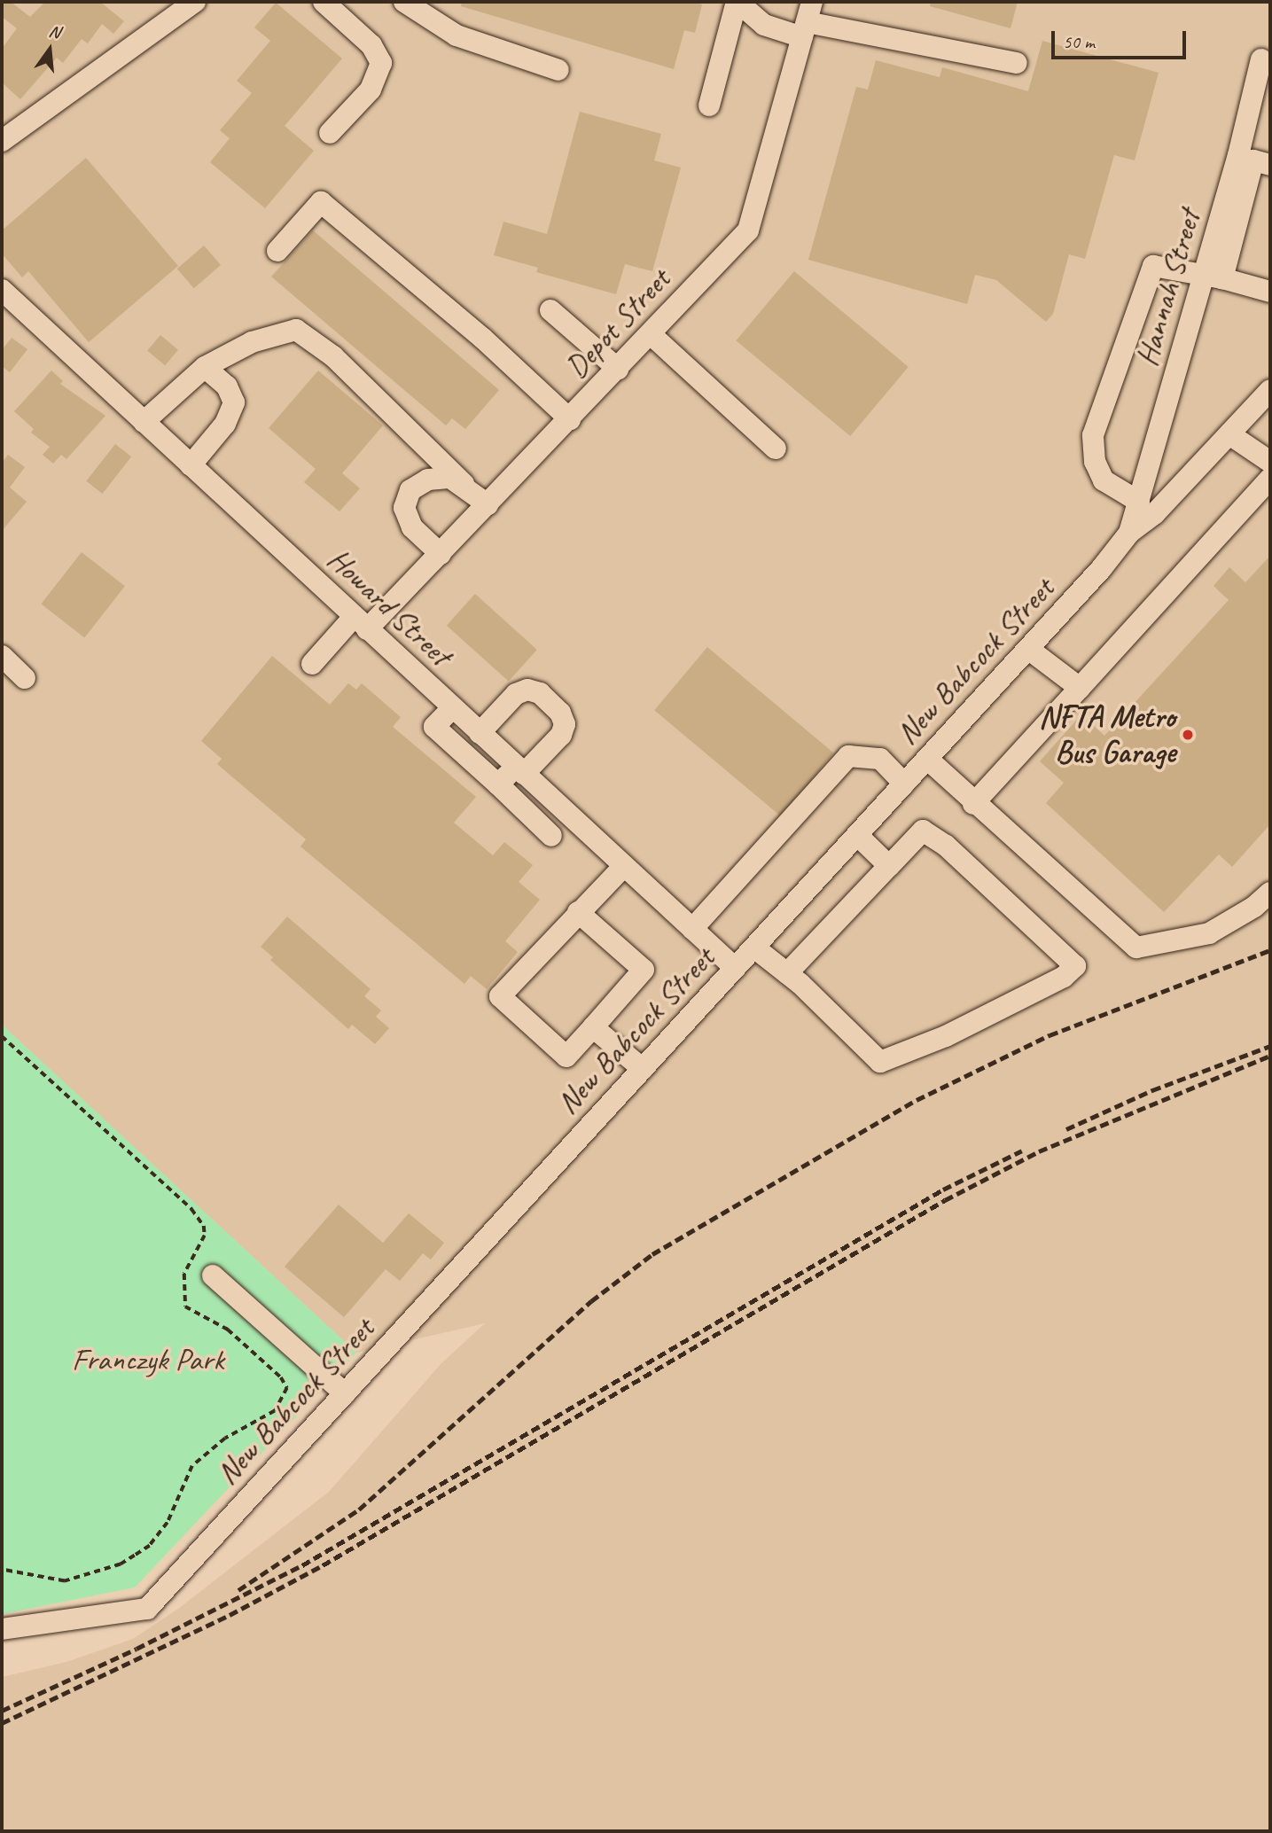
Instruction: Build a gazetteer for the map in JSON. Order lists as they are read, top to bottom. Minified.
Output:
{"streets":{"street":["Hannah Street","Depot Street","Howard Street","New Babcock Street"]},"crossings":[["Hannah Street","New Babcock Street"],["Depot Street","Howard Street"],["Howard Street","New Babcock Street"]],"parks":["Franczyk Park"],"places":["NFTA Metro Bus Garage"],"scale_bar":"50 m","north":"top"}
